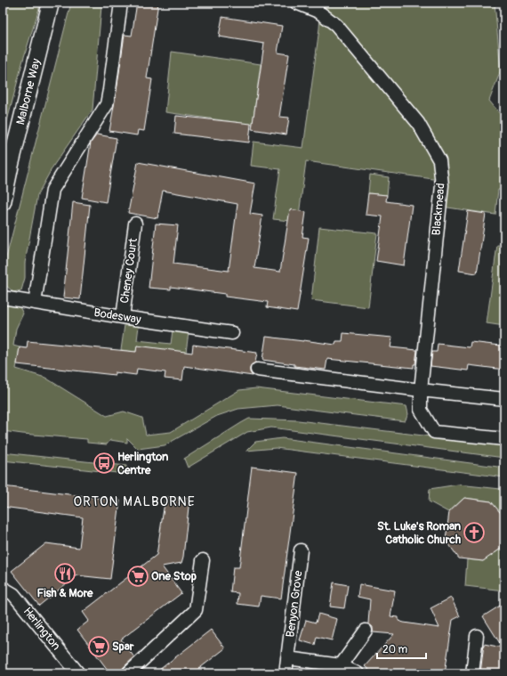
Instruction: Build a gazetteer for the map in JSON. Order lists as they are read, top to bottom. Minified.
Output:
{"streets":{"street":["Malborne Way","Blackmead","Cheney Court","Bodesway","Benyon Grove","Herlington"]},"crossings":[["Cheney Court","Bodesway"]],"districts":["ORTON MALBORNE"],"places":{"bus stop":["Herlington Centre"],"church":["St. Luke's Roman Catholic Church"],"restaurant":["Fish & More"],"supermarket":["One Stop","Spar"]},"scale_bar":"20 m"}
